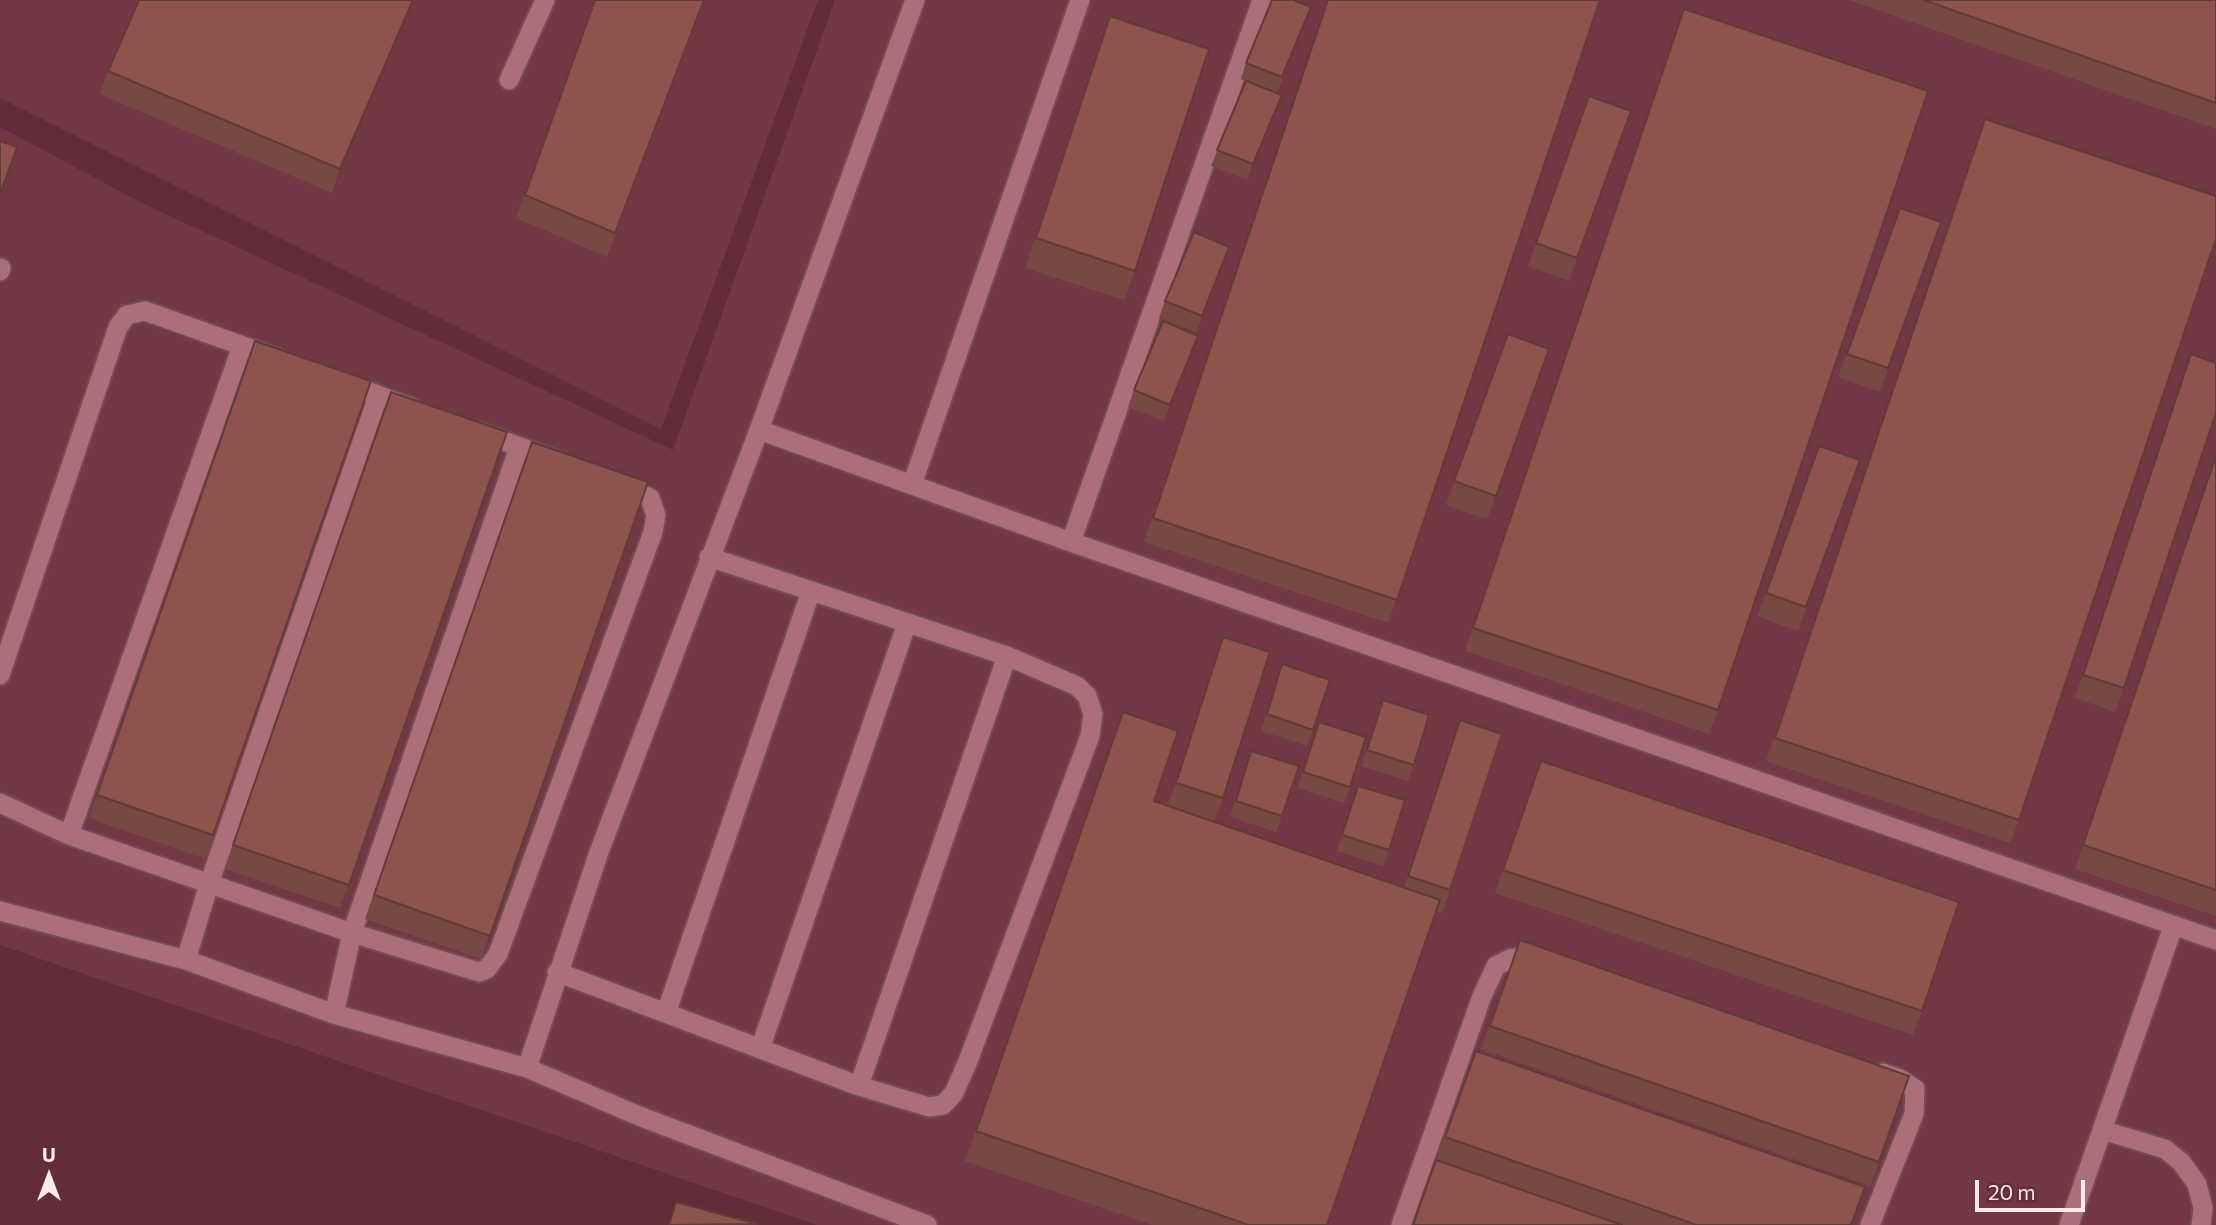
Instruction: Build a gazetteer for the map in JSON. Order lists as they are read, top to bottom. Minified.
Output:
{"scale_bar":"20 m","north":"top"}
